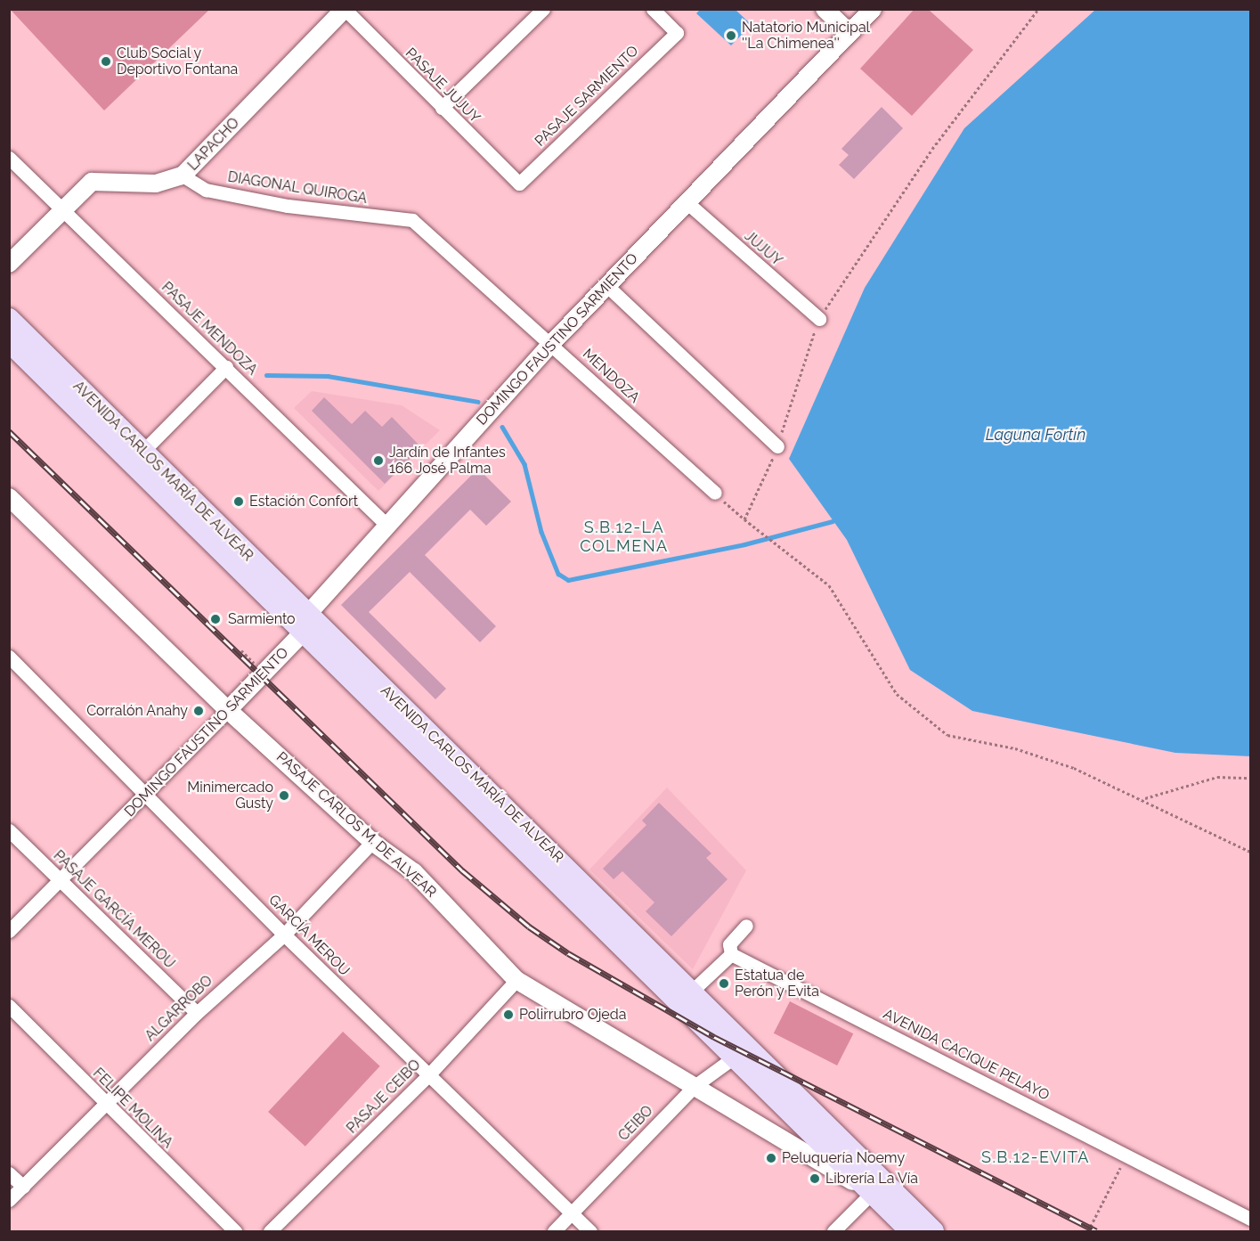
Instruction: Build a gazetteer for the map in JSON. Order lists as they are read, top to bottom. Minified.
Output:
{"streets":{"main road":["AVENIDA CARLOS MARÍA DE ALVEAR"],"street":["PASAJE JUJUY","PASAJE SARMIENTO","LAPACHO","DIAGONAL QUIROGA","JUJUY","PASAJE MENDOZA","DOMINGO FAUSTINO SARMIENTO","MENDOZA","PASAJE CARLOS M. DE ALVEAR","PASAJE GARCÍA MEROU","GARCÍA MEROU","ALGARROBO","AVENIDA CACIQUE PELAYO","PASAJE CEIBO","FELIPE MOLINA","CEIBO"]},"crossings":[["PASAJE JUJUY","PASAJE SARMIENTO"],["PASAJE JUJUY","LAPACHO"],["LAPACHO","DIAGONAL QUIROGA"],["LAPACHO","PASAJE MENDOZA"],["DIAGONAL QUIROGA","MENDOZA"],["JUJUY","DOMINGO FAUSTINO SARMIENTO"],["PASAJE MENDOZA","DOMINGO FAUSTINO SARMIENTO"],["DOMINGO FAUSTINO SARMIENTO","MENDOZA"],["DOMINGO FAUSTINO SARMIENTO","AVENIDA CARLOS MARÍA DE ALVEAR"],["DOMINGO FAUSTINO SARMIENTO","PASAJE CARLOS M. DE ALVEAR"],["DOMINGO FAUSTINO SARMIENTO","PASAJE GARCÍA MEROU"],["DOMINGO FAUSTINO SARMIENTO","GARCÍA MEROU"],["AVENIDA CARLOS MARÍA DE ALVEAR","PASAJE CARLOS M. DE ALVEAR"],["AVENIDA CARLOS MARÍA DE ALVEAR","CEIBO"],["PASAJE CARLOS M. DE ALVEAR","ALGARROBO"],["PASAJE CARLOS M. DE ALVEAR","PASAJE CEIBO"],["PASAJE CARLOS M. DE ALVEAR","CEIBO"],["PASAJE GARCÍA MEROU","ALGARROBO"],["GARCÍA MEROU","ALGARROBO"],["GARCÍA MEROU","PASAJE CEIBO"],["GARCÍA MEROU","CEIBO"],["ALGARROBO","FELIPE MOLINA"]],"districts":["S.B.12-LA COLMENA","S.B.12-EVITA"],"water":["Laguna Fortín"],"places":["Natatorio Municipal ''La Chimenea''","Club Social y Deportivo Fontana","Jardín de Infantes 166 José Palma","Estación Confort","Sarmiento","Corralón Anahy","Minimercado Gusty","Estatua de Perón y Evita","Polirrubro Ojeda","Peluquería Noemy","Librería La Vía"]}
